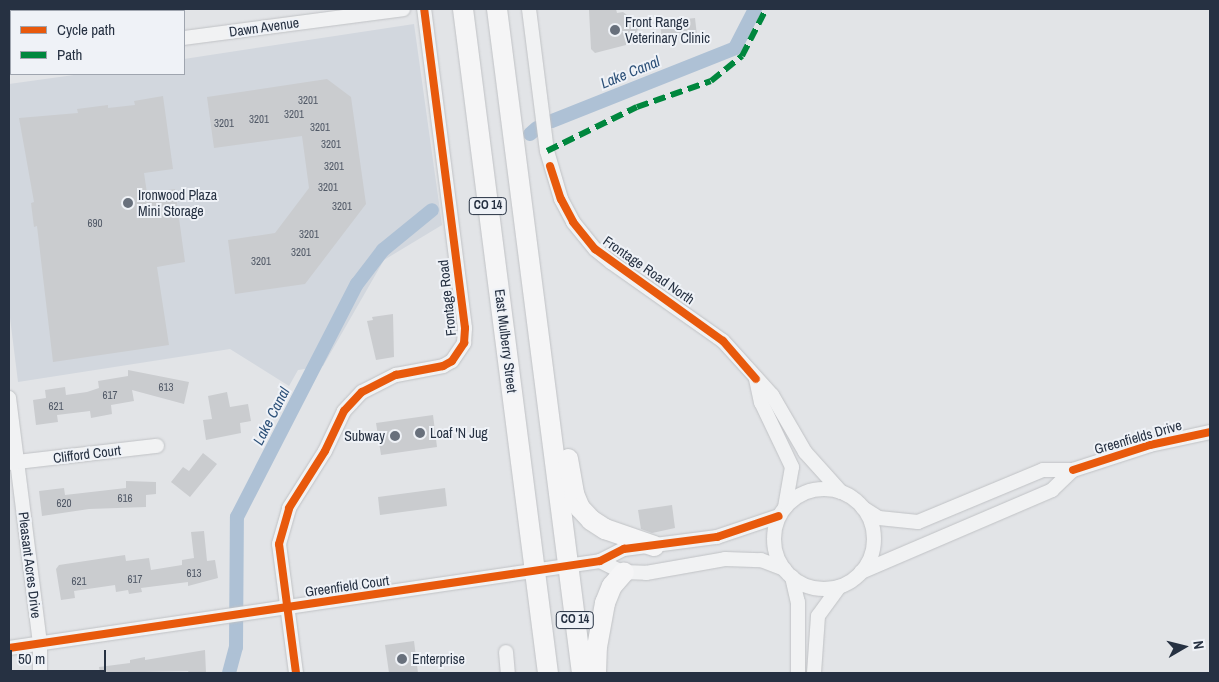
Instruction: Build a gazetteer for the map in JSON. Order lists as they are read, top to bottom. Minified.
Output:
{"streets":{"highway":["CO 14","East Mulberry Street"],"street":["Dawn Avenue","Frontage Road North","Frontage Road","Greenfields Drive","Clifford Court","Pleasant Acres Drive","Greenfield Court"]},"crossings":[["CO 14","Greenfield Court"],["Frontage Road","Greenfield Court"],["East Mulberry Street","Greenfield Court"],["Clifford Court","Pleasant Acres Drive"],["Pleasant Acres Drive","Greenfield Court"]],"water":["Lake Canal"],"places":["Front Range Veterinary Clinic","Ironwood Plaza Mini Storage","Loaf 'N Jug","Subway","Enterprise"],"house_numbers":["3201","3201","3201","3201","3201","3201","3201","3201","3201","690","3201","3201","3201","613","617","621","616","620","613","617","621"],"legend":["Cycle path","Path"],"scale_bar":"50 m","north":"right"}
